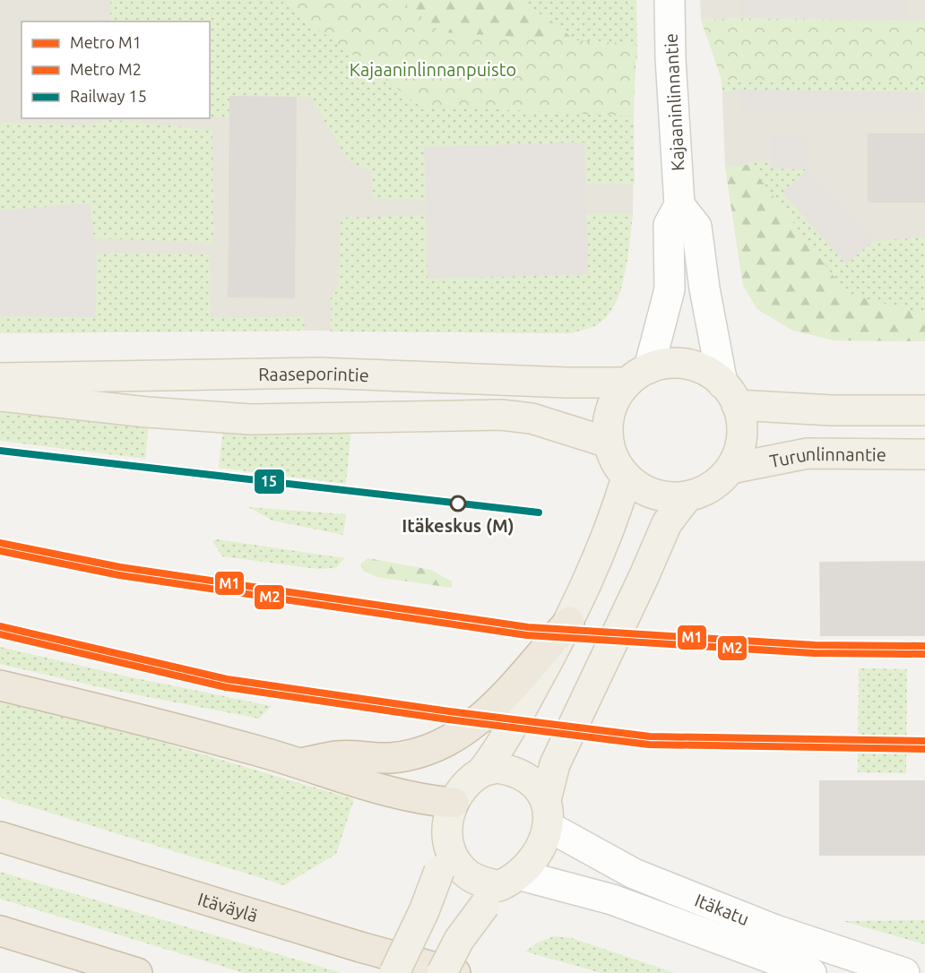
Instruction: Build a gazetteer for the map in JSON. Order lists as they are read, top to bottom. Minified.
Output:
{"streets":{"highway":["Itäväylä"],"main road":["Raaseporintie","Turunlinnantie"],"street":["Kajaaninlinnantie","Itäkatu"]},"crossings":[["Kajaaninlinnantie","Raaseporintie"],["Kajaaninlinnantie","Turunlinnantie"],["Raaseporintie","Turunlinnantie"]],"parks":["Kajaaninlinnanpuisto"],"places":["Itäkeskus (M)"],"lines":["rail line 15","metro line M1","metro line M2"],"legend":["Metro M1","Metro M2","Railway 15"]}
